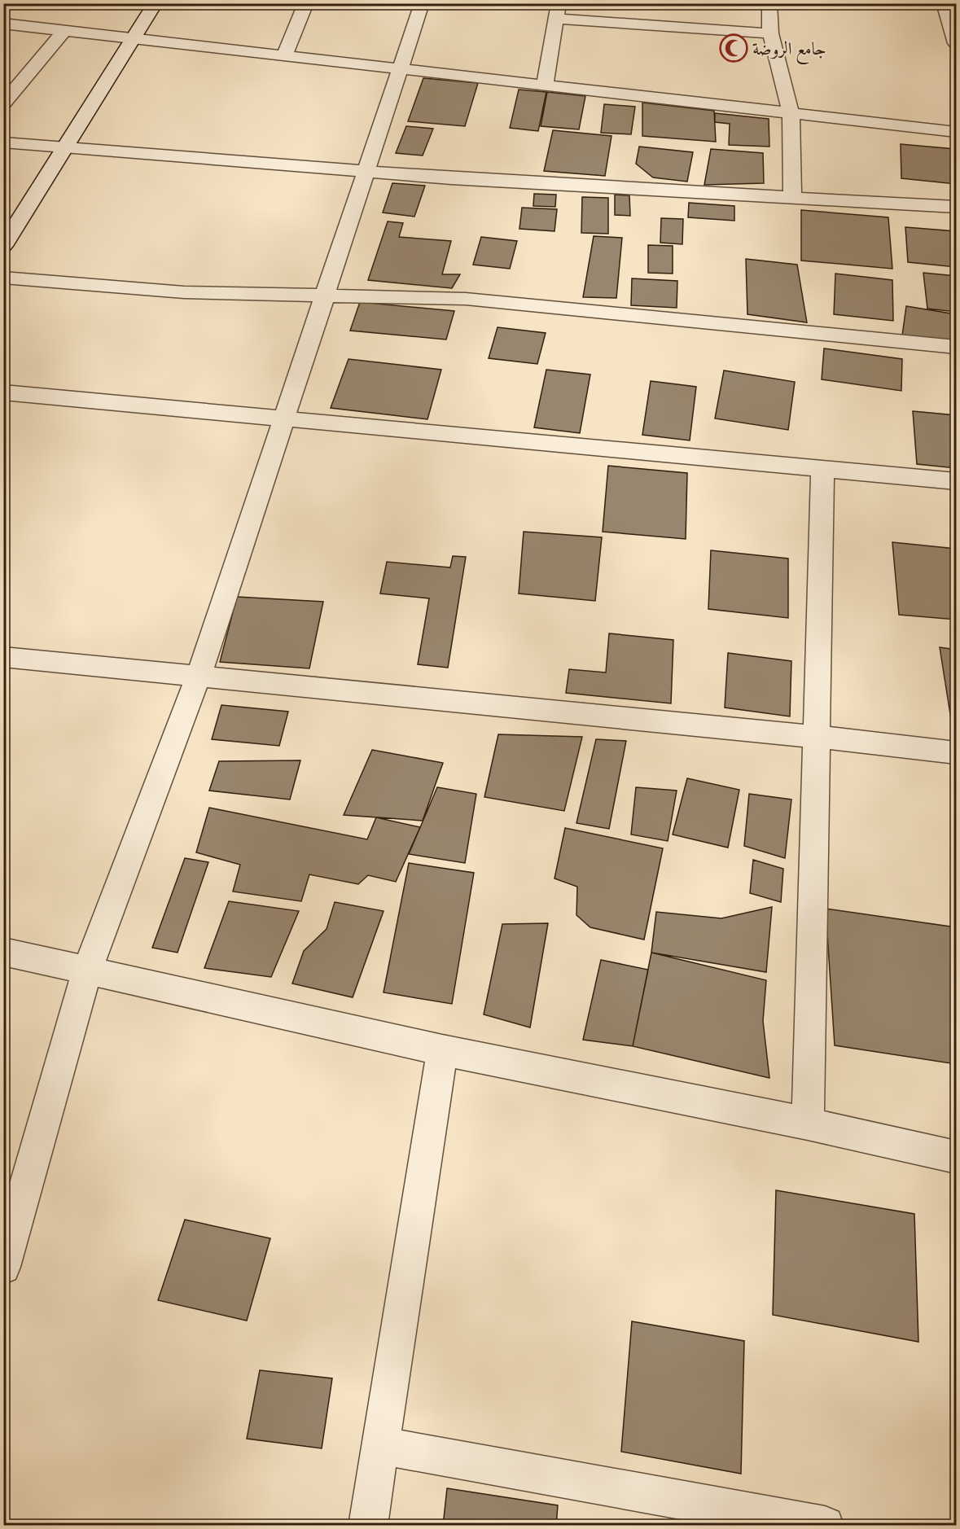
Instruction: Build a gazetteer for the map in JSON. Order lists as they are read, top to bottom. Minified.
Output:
{"places":{"mosque":["جامع الروضة"]}}
